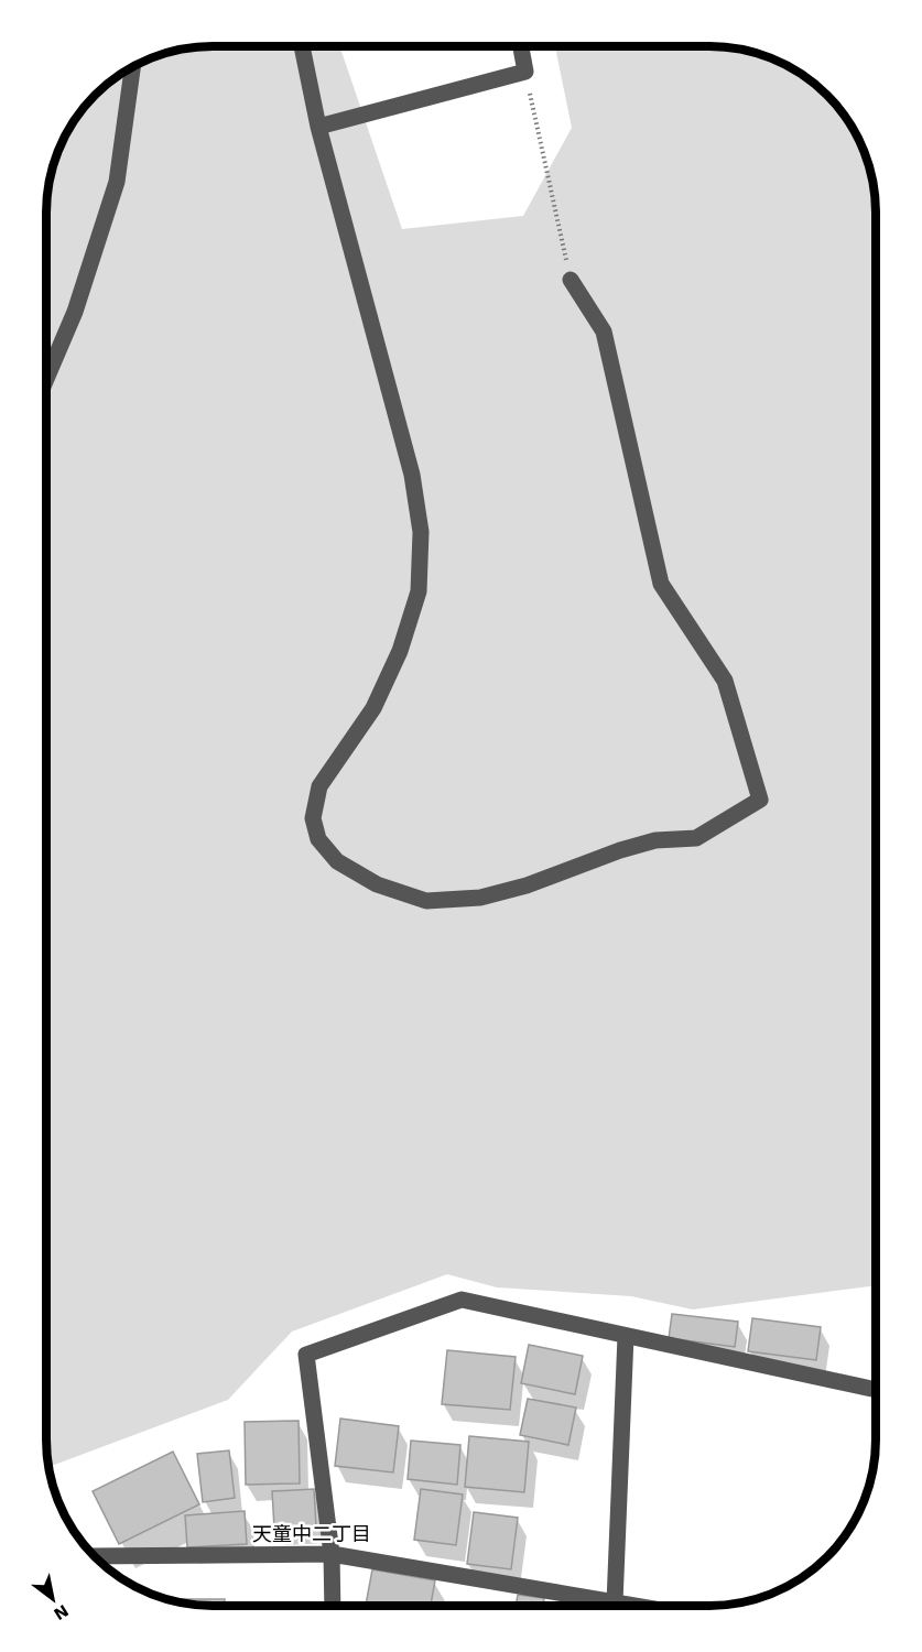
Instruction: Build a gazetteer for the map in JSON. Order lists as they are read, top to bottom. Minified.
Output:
{"districts":["天童中二丁目"],"north":"bottom right"}
